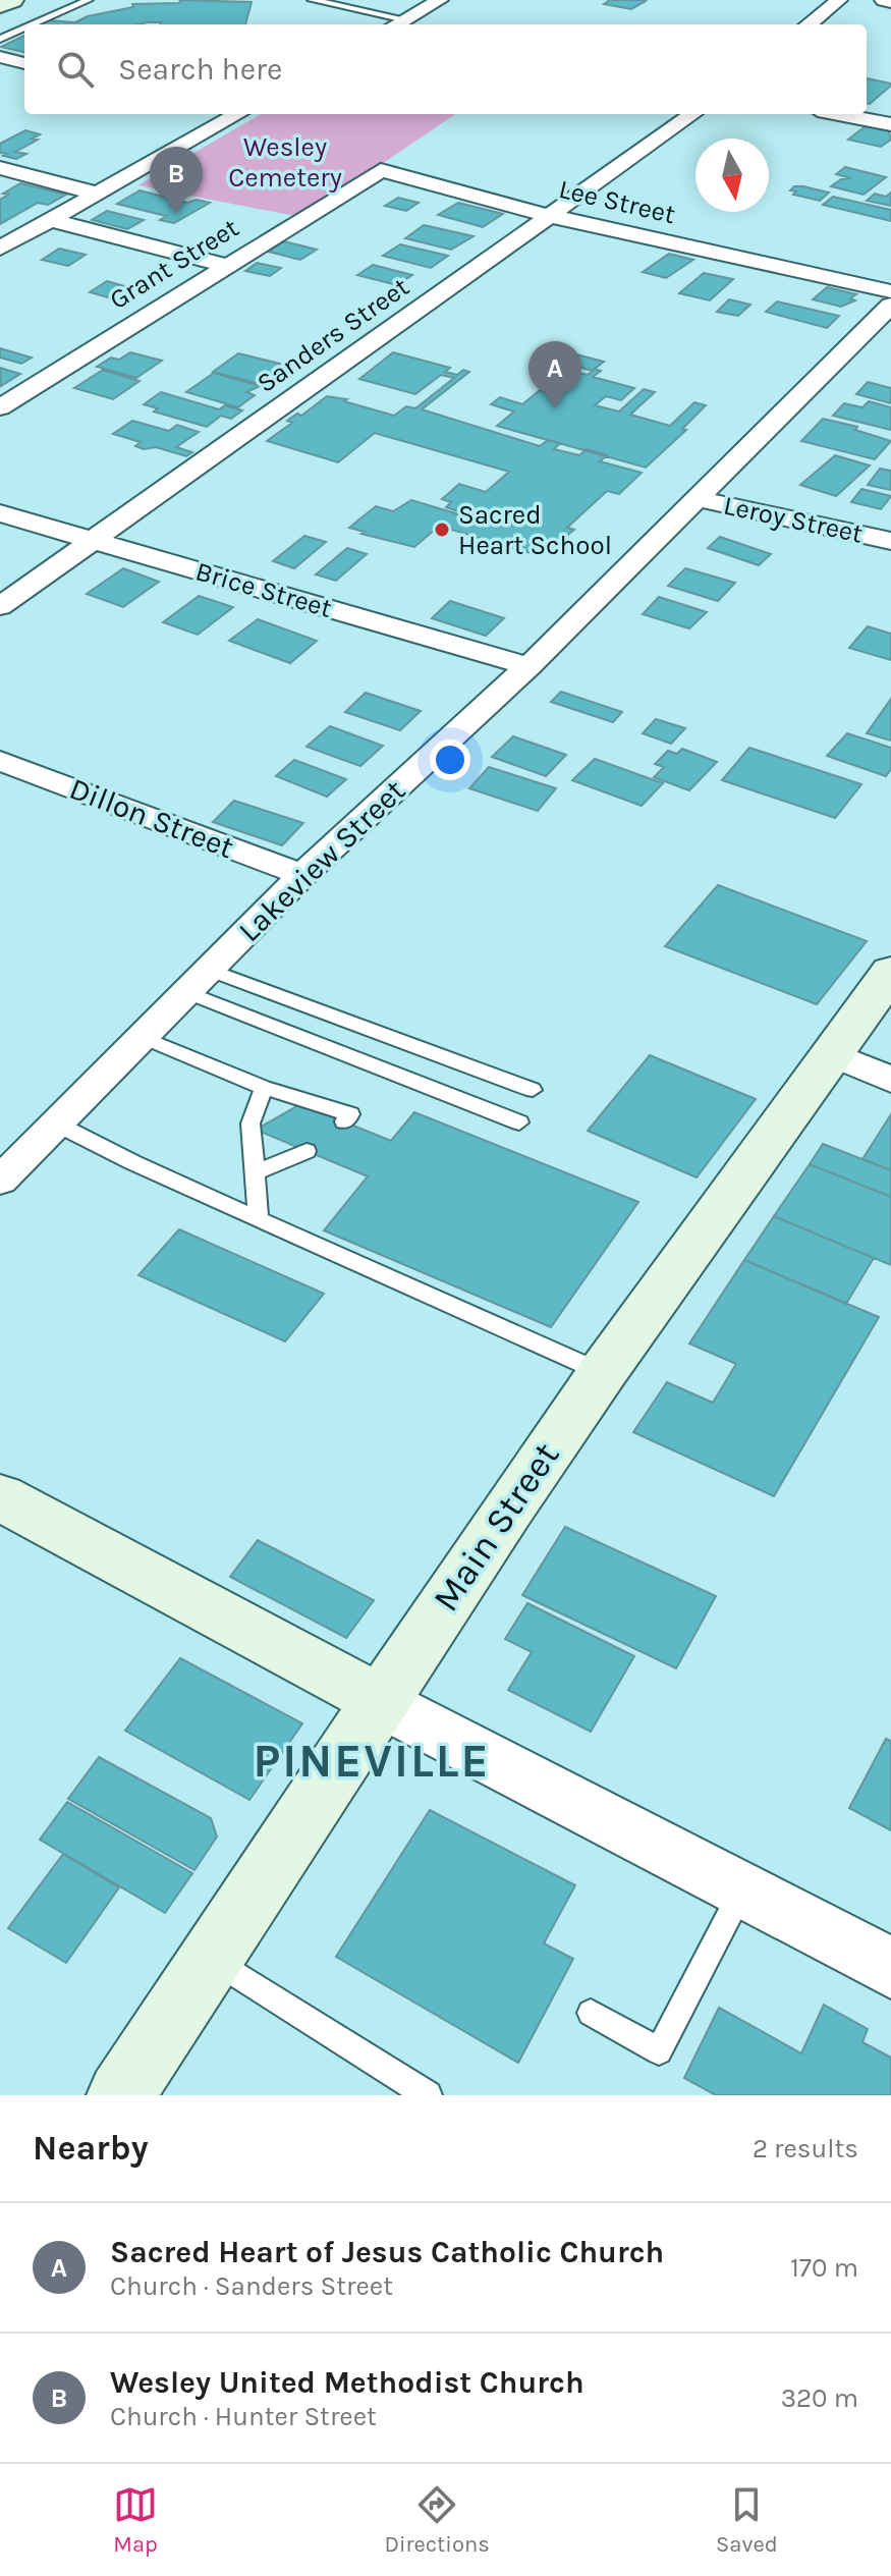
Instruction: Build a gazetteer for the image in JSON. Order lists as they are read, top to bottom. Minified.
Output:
{"streets":{"main road":["Main Street"],"street":["Lee Street","Grant Street","Sanders Street","Leroy Street","Brice Street","Dillon Street","Lakeview Street"]},"crossings":[["Lee Street","Grant Street"],["Lee Street","Sanders Street"],["Sanders Street","Brice Street"],["Leroy Street","Lakeview Street"],["Brice Street","Lakeview Street"],["Dillon Street","Lakeview Street"]],"districts":["PINEVILLE"],"parks":["Wesley Cemetery"],"places":["Sacred Heart School"],"north":"bottom","page":{"search":"Search here","pins":["B","A"],"heading":["Nearby","2 results"],"list":[{"mark":"A","name":"Sacred Heart of Jesus Catholic Church","note":"Church · Sanders Street","value":"170 m"},{"mark":"B","name":"Wesley United Methodist Church","note":"Church · Hunter Street","value":"320 m"}],"nav":["Map","Directions","Saved"]}}
